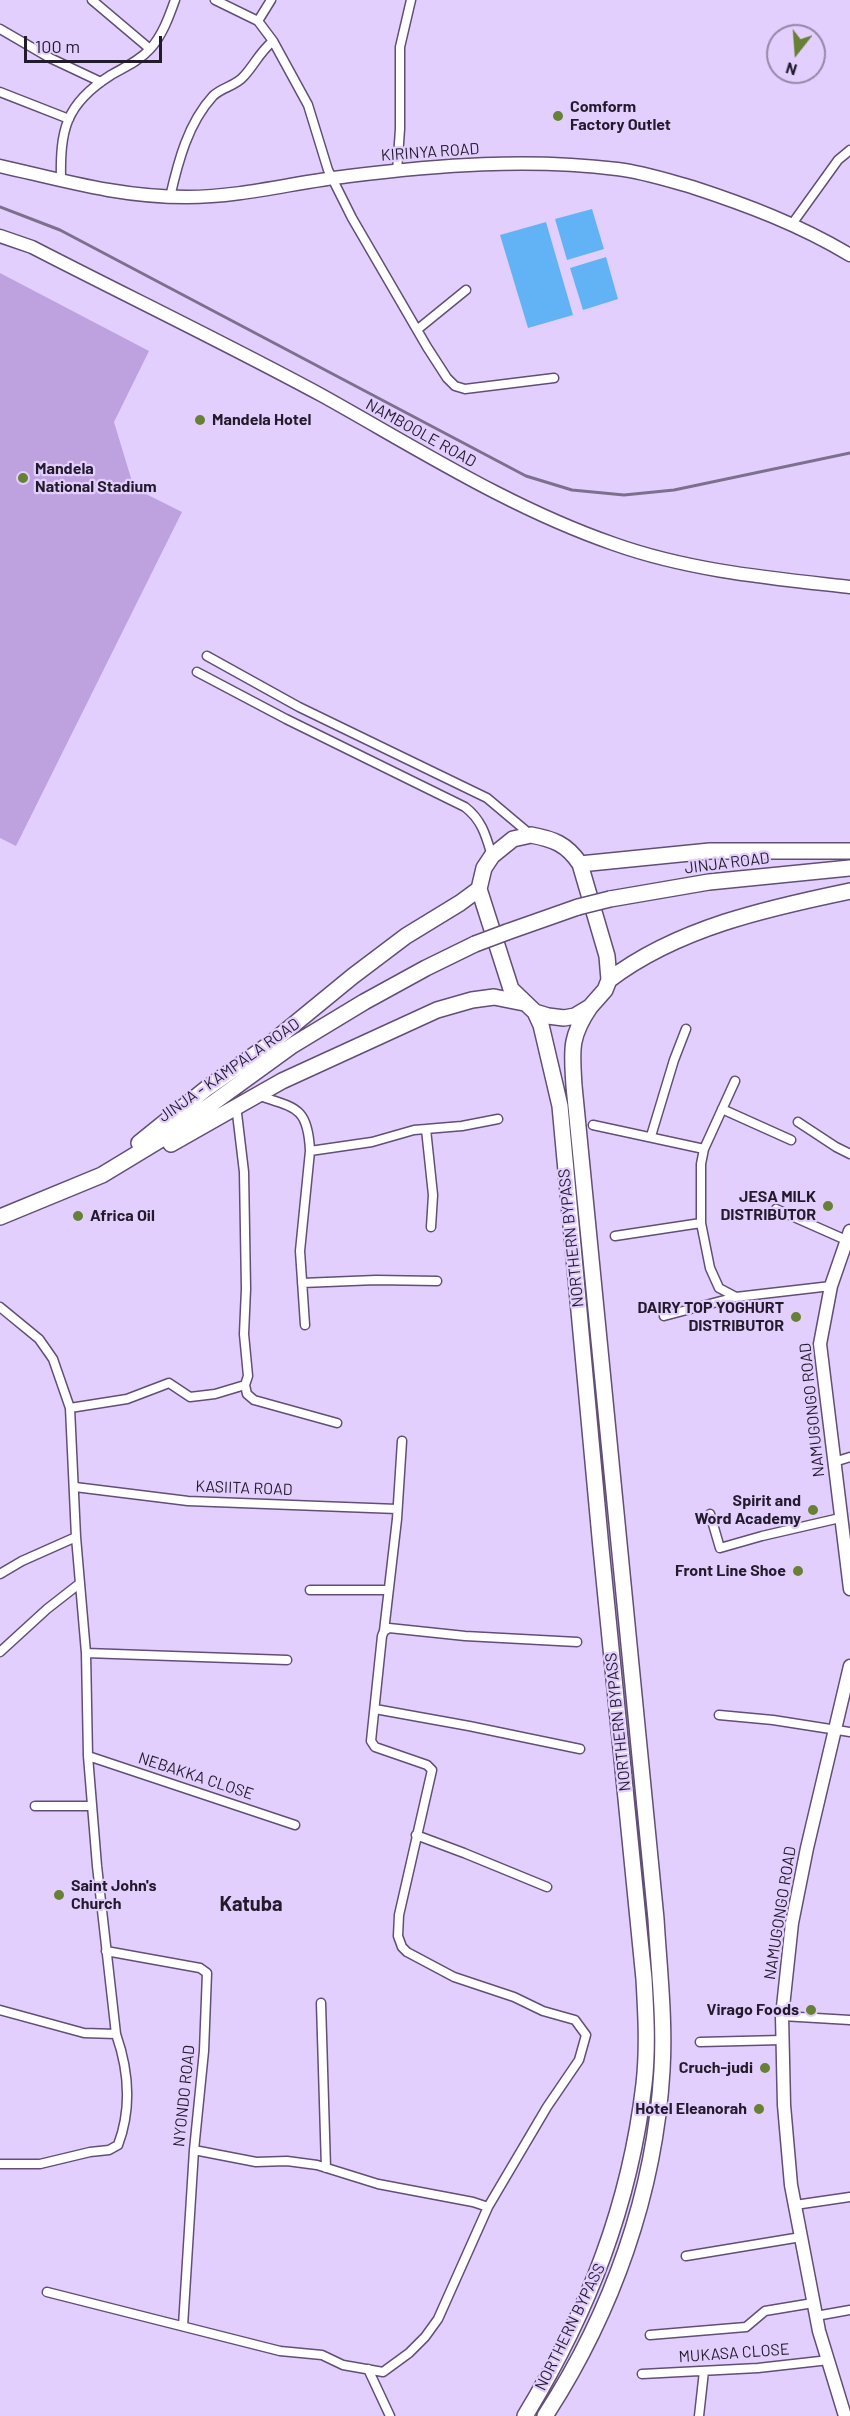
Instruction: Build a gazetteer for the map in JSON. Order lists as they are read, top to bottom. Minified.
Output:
{"streets":{"highway":["JINJA ROAD","JINJA - KAMPALA ROAD","NORTHERN BYPASS"],"main road":["KIRINYA ROAD","NAMBOOLE ROAD","NAMUGONGO ROAD"],"street":["KASIITA ROAD","NEBAKKA CLOSE","NYONDO ROAD","MUKASA CLOSE"]},"crossings":[["JINJA ROAD","JINJA - KAMPALA ROAD"],["NAMUGONGO ROAD","MUKASA CLOSE"]],"districts":["Katuba"],"places":["Comform Factory Outlet","Mandela Hotel","Mandela National Stadium","JESA MILK DISTRIBUTOR","Africa Oil","DAIRY TOP YOGHURT DISTRIBUTOR","Spirit and Word Academy","Front Line Shoe","Saint John's Church","Virago Foods","Cruch-judi","Hotel Eleanorah"],"scale_bar":"100 m","north":"bottom"}
